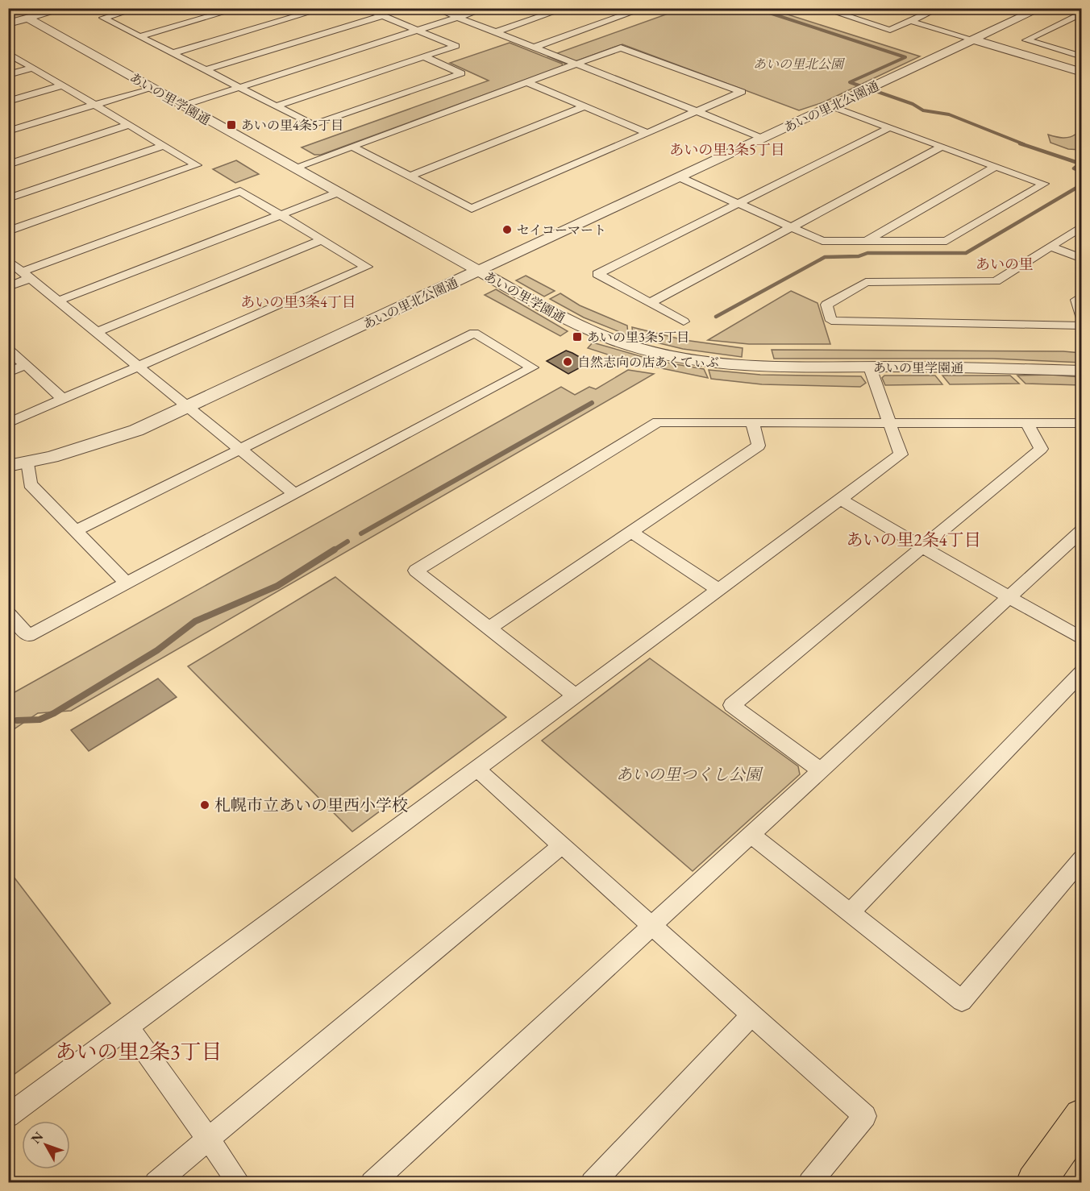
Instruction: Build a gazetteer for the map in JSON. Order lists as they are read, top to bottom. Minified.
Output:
{"streets":{"street":["あいの里学園通","あいの里北公園通"]},"crossings":[["あいの里学園通","あいの里北公園通"]],"districts":["あいの里3条5丁目","あいの里","あいの里3条4丁目","あいの里2条4丁目","あいの里2条3丁目"],"parks":["あいの里北公園","あいの里つくし公園"],"places":{"transit":["あいの里4条5丁目","あいの里3条5丁目"],"other":["セイコーマート","自然志向の店あくてぃぶ","札幌市立あいの里西小学校"]},"north":"top left"}
